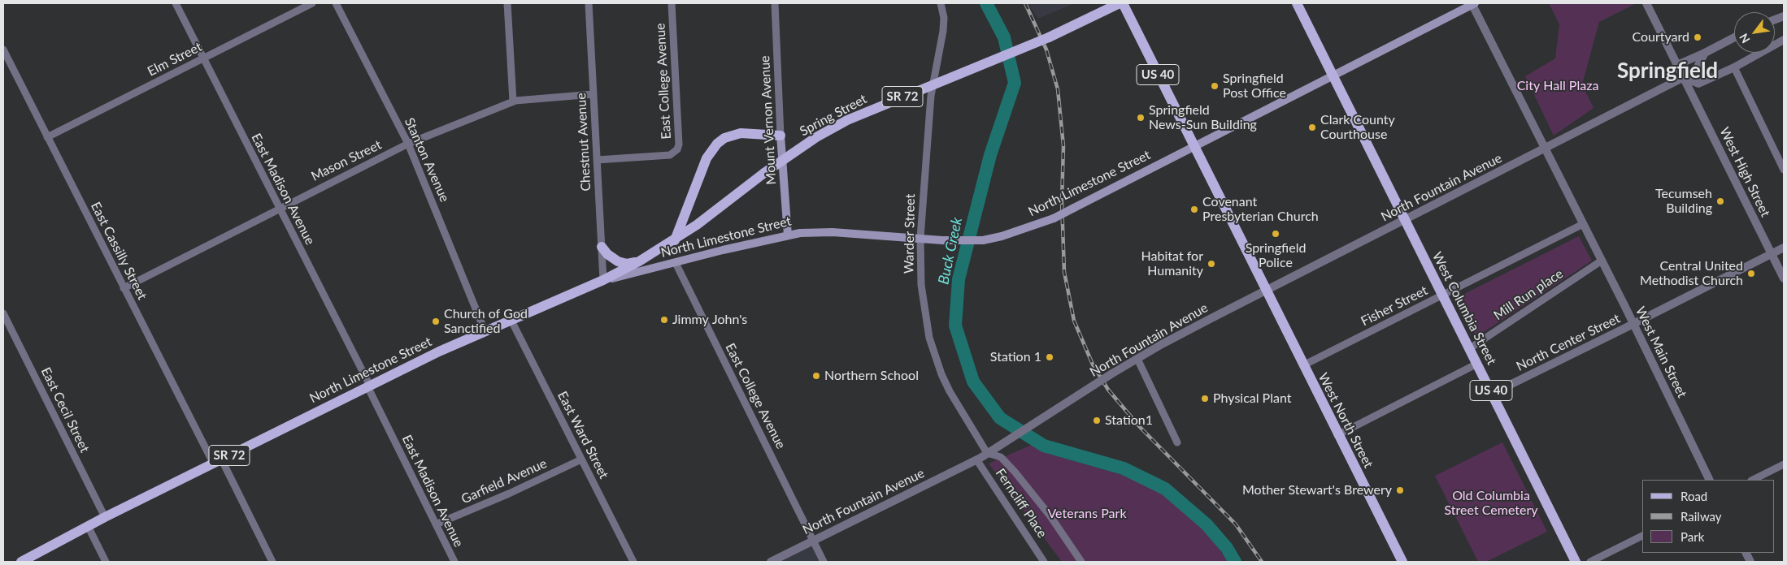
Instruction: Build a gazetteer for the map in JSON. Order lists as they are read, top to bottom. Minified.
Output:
{"streets":{"main road":["US 40","SR 72","Spring Street","Mount Vernon Avenue","North Limestone Street","West Columbia Street","West North Street"],"street":["Elm Street","East College Avenue","Chestnut Avenue","Stanton Avenue","Mason Street","West High Street","North Fountain Avenue","East Madison Avenue","Warder Street","East Cassilly Street","Mill Run place","Fisher Street","North Center Street","West Main Street","East Cecil Street","East Ward Street","Garfield Avenue","Ferncliff Place"]},"crossings":[["Elm Street","East Madison Avenue"],["Elm Street","East Cassilly Street"],["US 40","Spring Street"],["US 40","North Limestone Street"],["US 40","North Fountain Avenue"],["US 40","West Columbia Street"],["US 40","West North Street"],["East College Avenue","Chestnut Avenue"],["East College Avenue","North Limestone Street"],["East College Avenue","North Fountain Avenue"],["Spring Street","Chestnut Avenue"],["Spring Street","North Limestone Street"],["Mount Vernon Avenue","North Limestone Street"],["Chestnut Avenue","Mason Street"],["Chestnut Avenue","North Limestone Street"],["Stanton Avenue","Mason Street"],["Stanton Avenue","North Limestone Street"],["Mason Street","East Madison Avenue"],["Mason Street","East Cassilly Street"],["West High Street","North Fountain Avenue"],["West High Street","North Center Street"],["North Limestone Street","East Madison Avenue"],["North Limestone Street","Warder Street"],["North Limestone Street","East Cassilly Street"],["North Limestone Street","West Main Street"],["North Limestone Street","East Cecil Street"],["North Limestone Street","East Ward Street"],["North Fountain Avenue","Warder Street"],["North Fountain Avenue","West Columbia Street"],["North Fountain Avenue","West Main Street"],["North Fountain Avenue","West North Street"],["North Fountain Avenue","Ferncliff Place"],["East Madison Avenue","Garfield Avenue"],["Mill Run place","West Columbia Street"],["Mill Run place","West Main Street"],["Fisher Street","West Columbia Street"],["Fisher Street","West Main Street"],["Fisher Street","West North Street"],["West Columbia Street","North Center Street"],["North Center Street","West Main Street"],["East Ward Street","Garfield Avenue"]],"districts":["Springfield"],"water":["Buck Creek"],"parks":["City Hall Plaza","Old Columbia Street Cemetery","Veterans Park"],"places":["Courtyard","Springfield Post Office","Springfield News-Sun Building","Clark County Courthouse","Tecumseh Building","Covenant Presbyterian Church","Springfield Police","Habitat for Humanity","Central United Methodist Church","Jimmy John's","Church of God Sanctified","Station 1","Northern School","Physical Plant","Station1","Mother Stewart's Brewery"],"legend":["Road","Railway","Park"],"north":"bottom left"}
